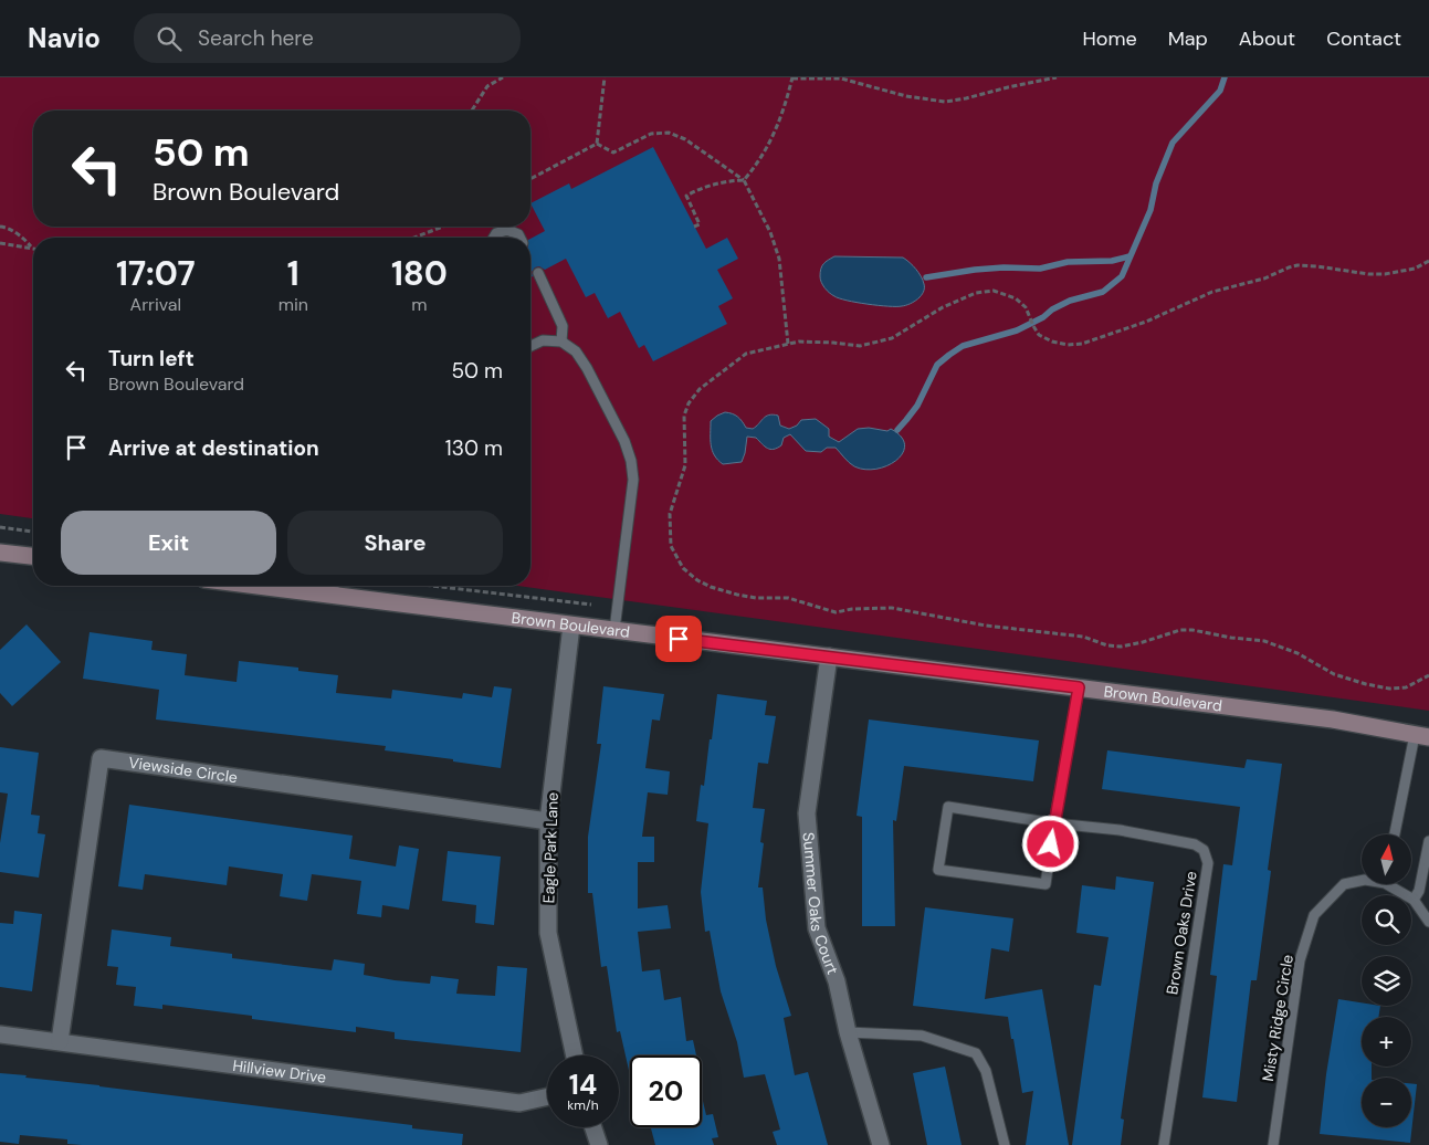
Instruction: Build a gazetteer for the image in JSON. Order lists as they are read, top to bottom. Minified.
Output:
{"streets":{"street":["Brown Boulevard","Viewside Circle","Eagle Park Lane","Summer Oaks Court","Hillview Drive"],"lane":["Brown Oaks Drive","Misty Ridge Circle"]},"crossings":[["Brown Boulevard","Eagle Park Lane"],["Brown Boulevard","Summer Oaks Court"],["Viewside Circle","Eagle Park Lane"],["Viewside Circle","Hillview Drive"]],"north":"top","page":{"header":"Navio","search":"Search here","nav":["Home","Map","About","Contact"],"turn":["50 m","Brown Boulevard"],"eta":["17:07","Arrival","1","min","180","m"],"list":[{"name":"Turn left","note":"Brown Boulevard","value":"50 m"},{"name":"Arrive at destination","value":"130 m"}],"buttons":["Exit","Share"],"map_buttons":["+","−"],"speed":"14 km/h","limit":"20"}}
